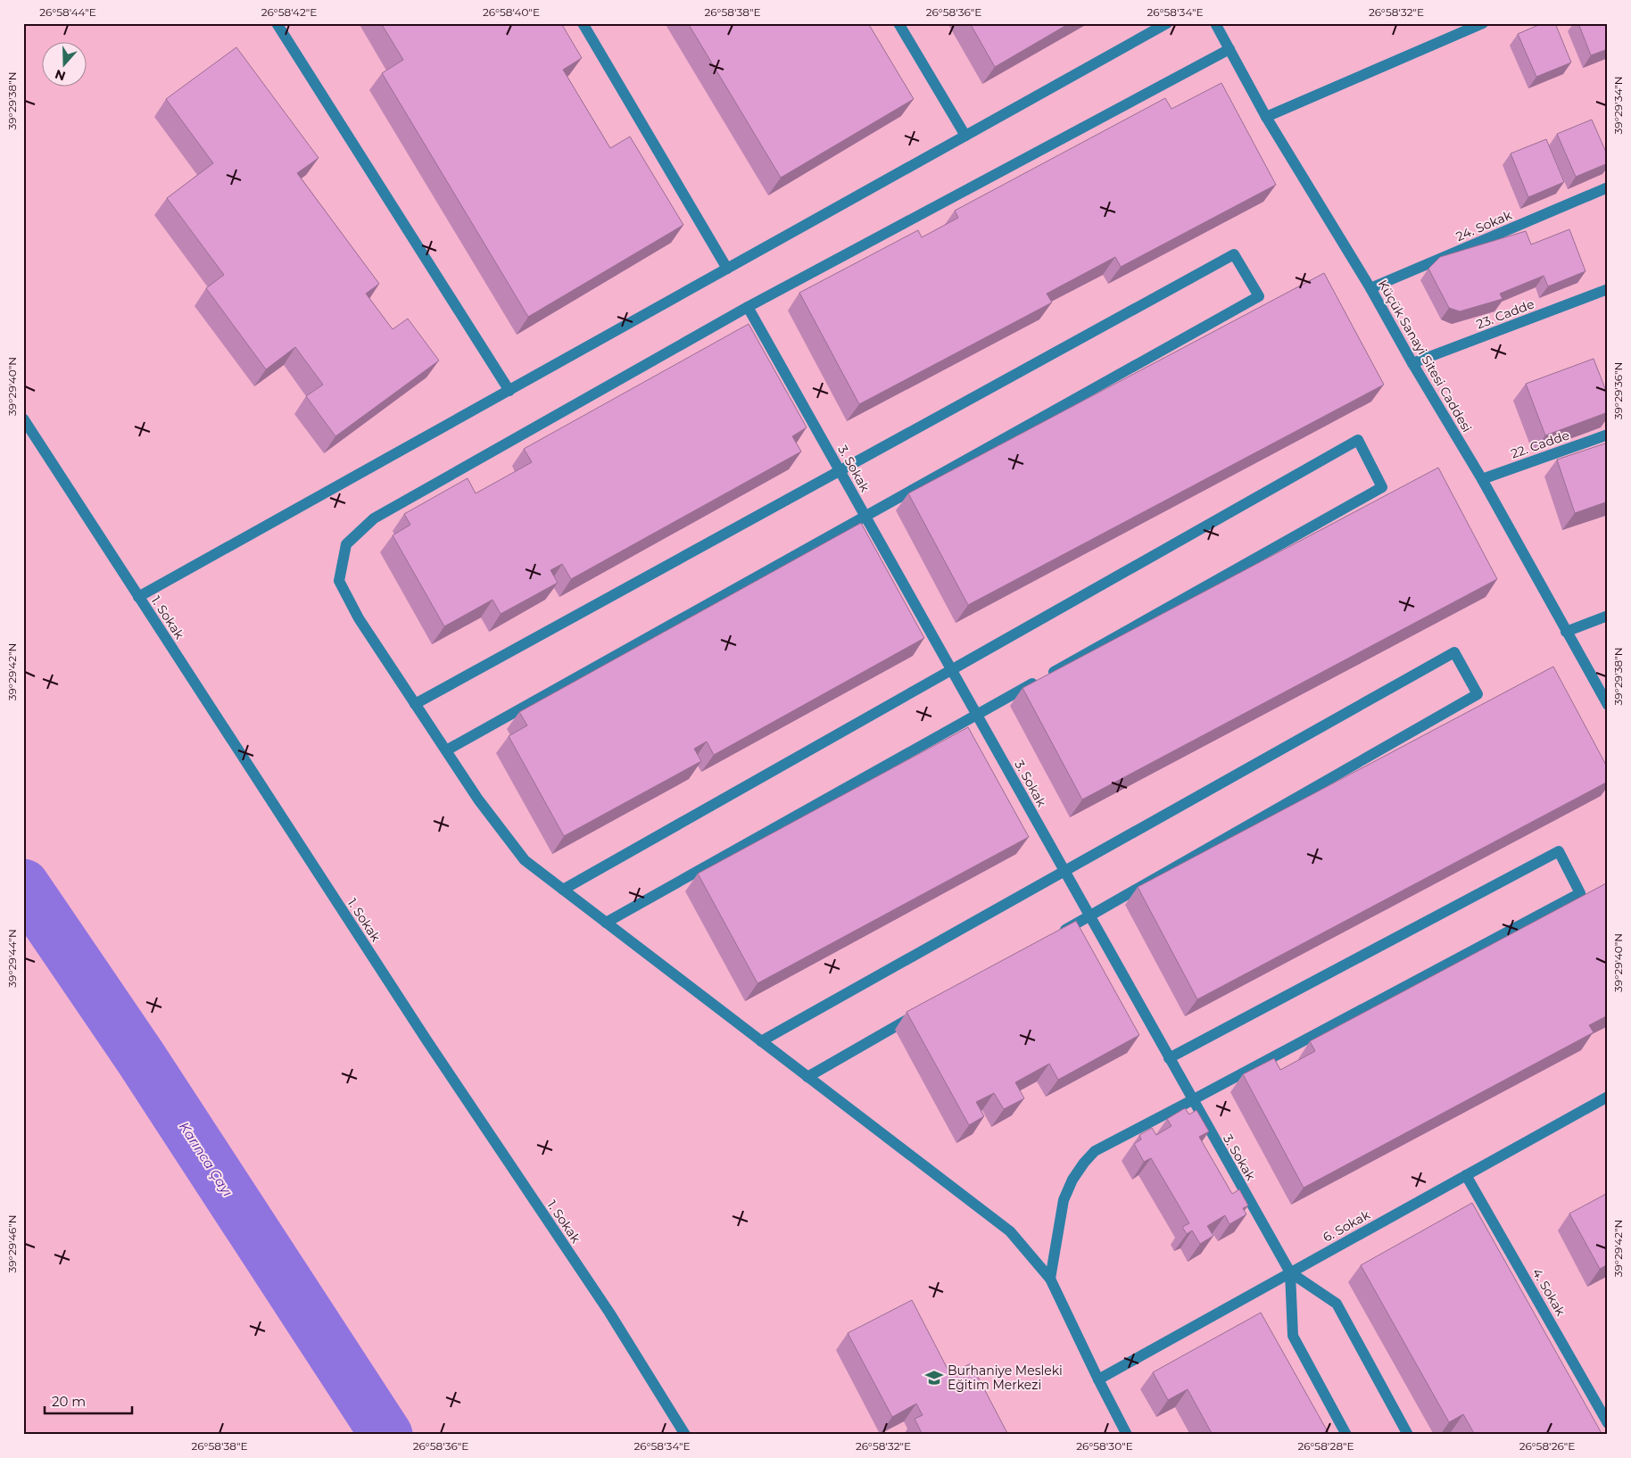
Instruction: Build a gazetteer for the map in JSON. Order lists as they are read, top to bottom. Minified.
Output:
{"streets":{"street":["24. Sokak","23. Cadde","Küçük Sanayi Sitesi Caddesi","22. Cadde","3. Sokak","1. Sokak","6. Sokak","4. Sokak"]},"crossings":[["24. Sokak","Küçük Sanayi Sitesi Caddesi"],["23. Cadde","Küçük Sanayi Sitesi Caddesi"],["Küçük Sanayi Sitesi Caddesi","22. Cadde"],["3. Sokak","6. Sokak"],["6. Sokak","4. Sokak"]],"water":["Karınca Çayı"],"places":{"school or university":["Burhaniye Mesleki Eğitim Merkezi"]},"scale_bar":"20 m","north":"bottom","coordinates":["26°58'44\"E","26°58'42\"E","26°58'40\"E","26°58'38\"E","26°58'36\"E","26°58'34\"E","26°58'32\"E","39°29'38\"N","39°29'34\"N","39°29'40\"N","39°29'36\"N","39°29'42\"N","39°29'44\"N","39°29'46\"N","26°58'30\"E","26°58'28\"E","26°58'26\"E"]}
